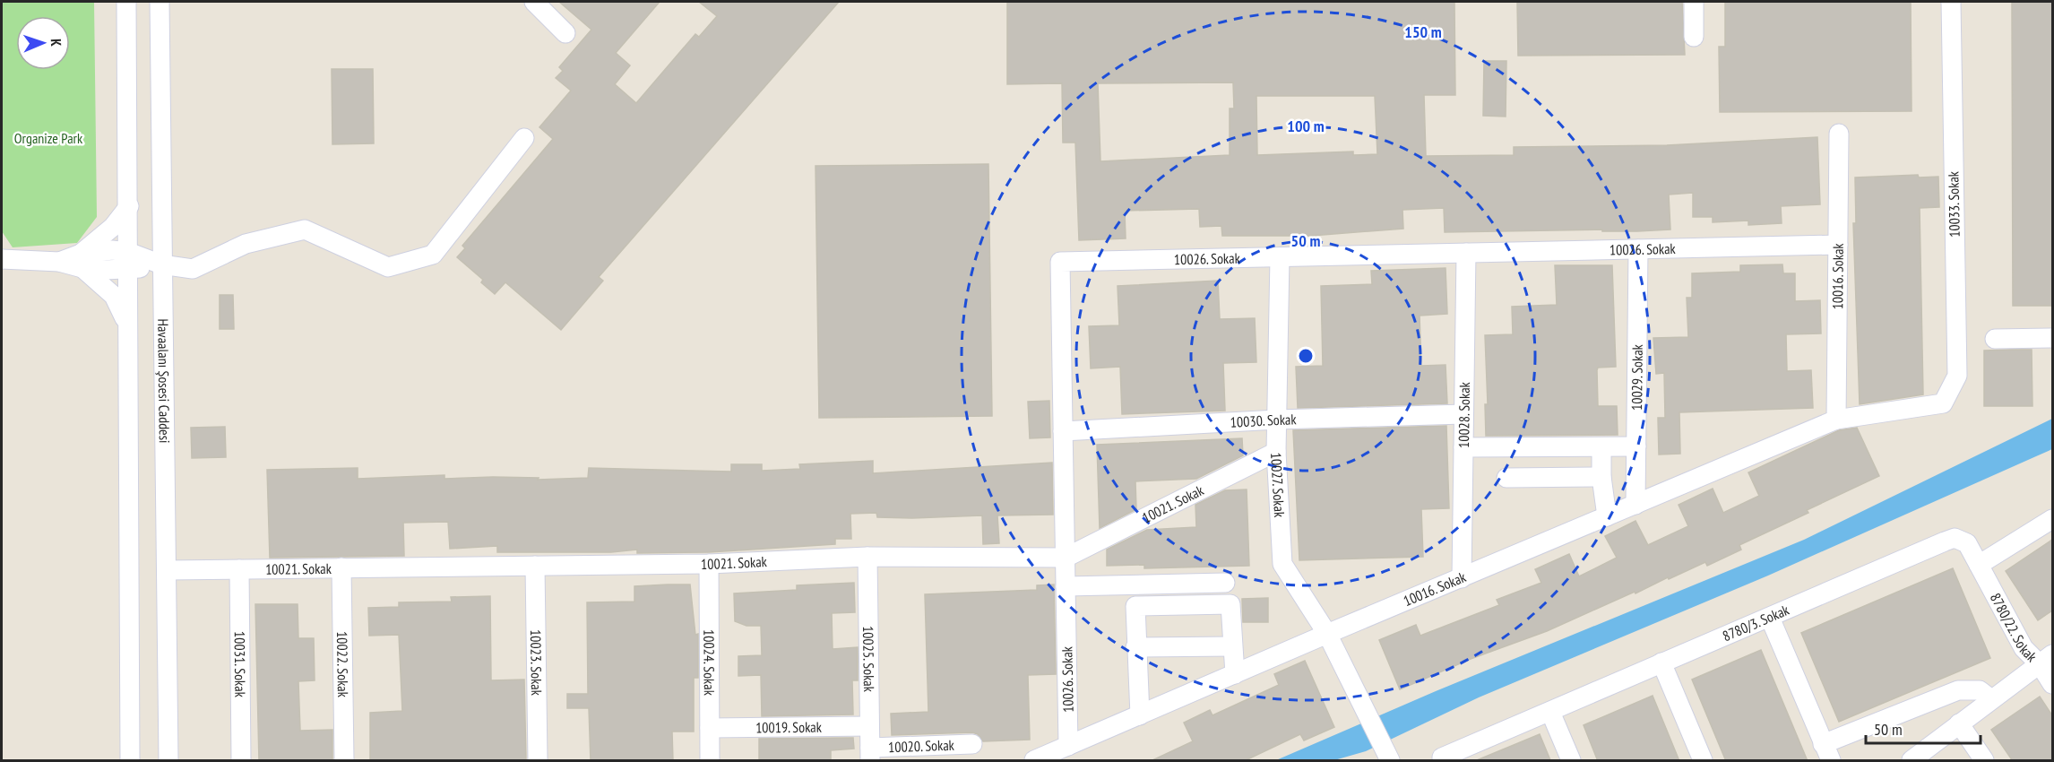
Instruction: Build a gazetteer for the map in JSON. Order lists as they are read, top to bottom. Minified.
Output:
{"streets":{"street":["10033. Sokak","10026. Sokak","10016. Sokak","10029. Sokak","Havaalanı Şosesi Caddesi","10028. Sokak","10030. Sokak","10027. Sokak","10021. Sokak","8780/3. Sokak","8780/22. Sokak","10025. Sokak","10024. Sokak","10023. Sokak","10022. Sokak","10031. Sokak","10019. Sokak","10020. Sokak"]},"crossings":[["10033. Sokak","10016. Sokak"],["10026. Sokak","10016. Sokak"],["10026. Sokak","10029. Sokak"],["10026. Sokak","10028. Sokak"],["10026. Sokak","10030. Sokak"],["10026. Sokak","10027. Sokak"],["10026. Sokak","10021. Sokak"],["10016. Sokak","10029. Sokak"],["10016. Sokak","10028. Sokak"],["10016. Sokak","10027. Sokak"],["Havaalanı Şosesi Caddesi","10021. Sokak"],["10028. Sokak","10030. Sokak"],["10030. Sokak","10027. Sokak"],["10027. Sokak","10021. Sokak"],["10021. Sokak","10025. Sokak"],["10021. Sokak","10024. Sokak"],["10021. Sokak","10023. Sokak"],["10021. Sokak","10022. Sokak"],["10021. Sokak","10031. Sokak"],["8780/3. Sokak","8780/22. Sokak"],["10025. Sokak","10019. Sokak"],["10025. Sokak","10020. Sokak"],["10024. Sokak","10019. Sokak"]],"parks":["Organize Park"],"scale_bar":"50 m","north":"right","rings":["150 m","100 m","50 m"]}
